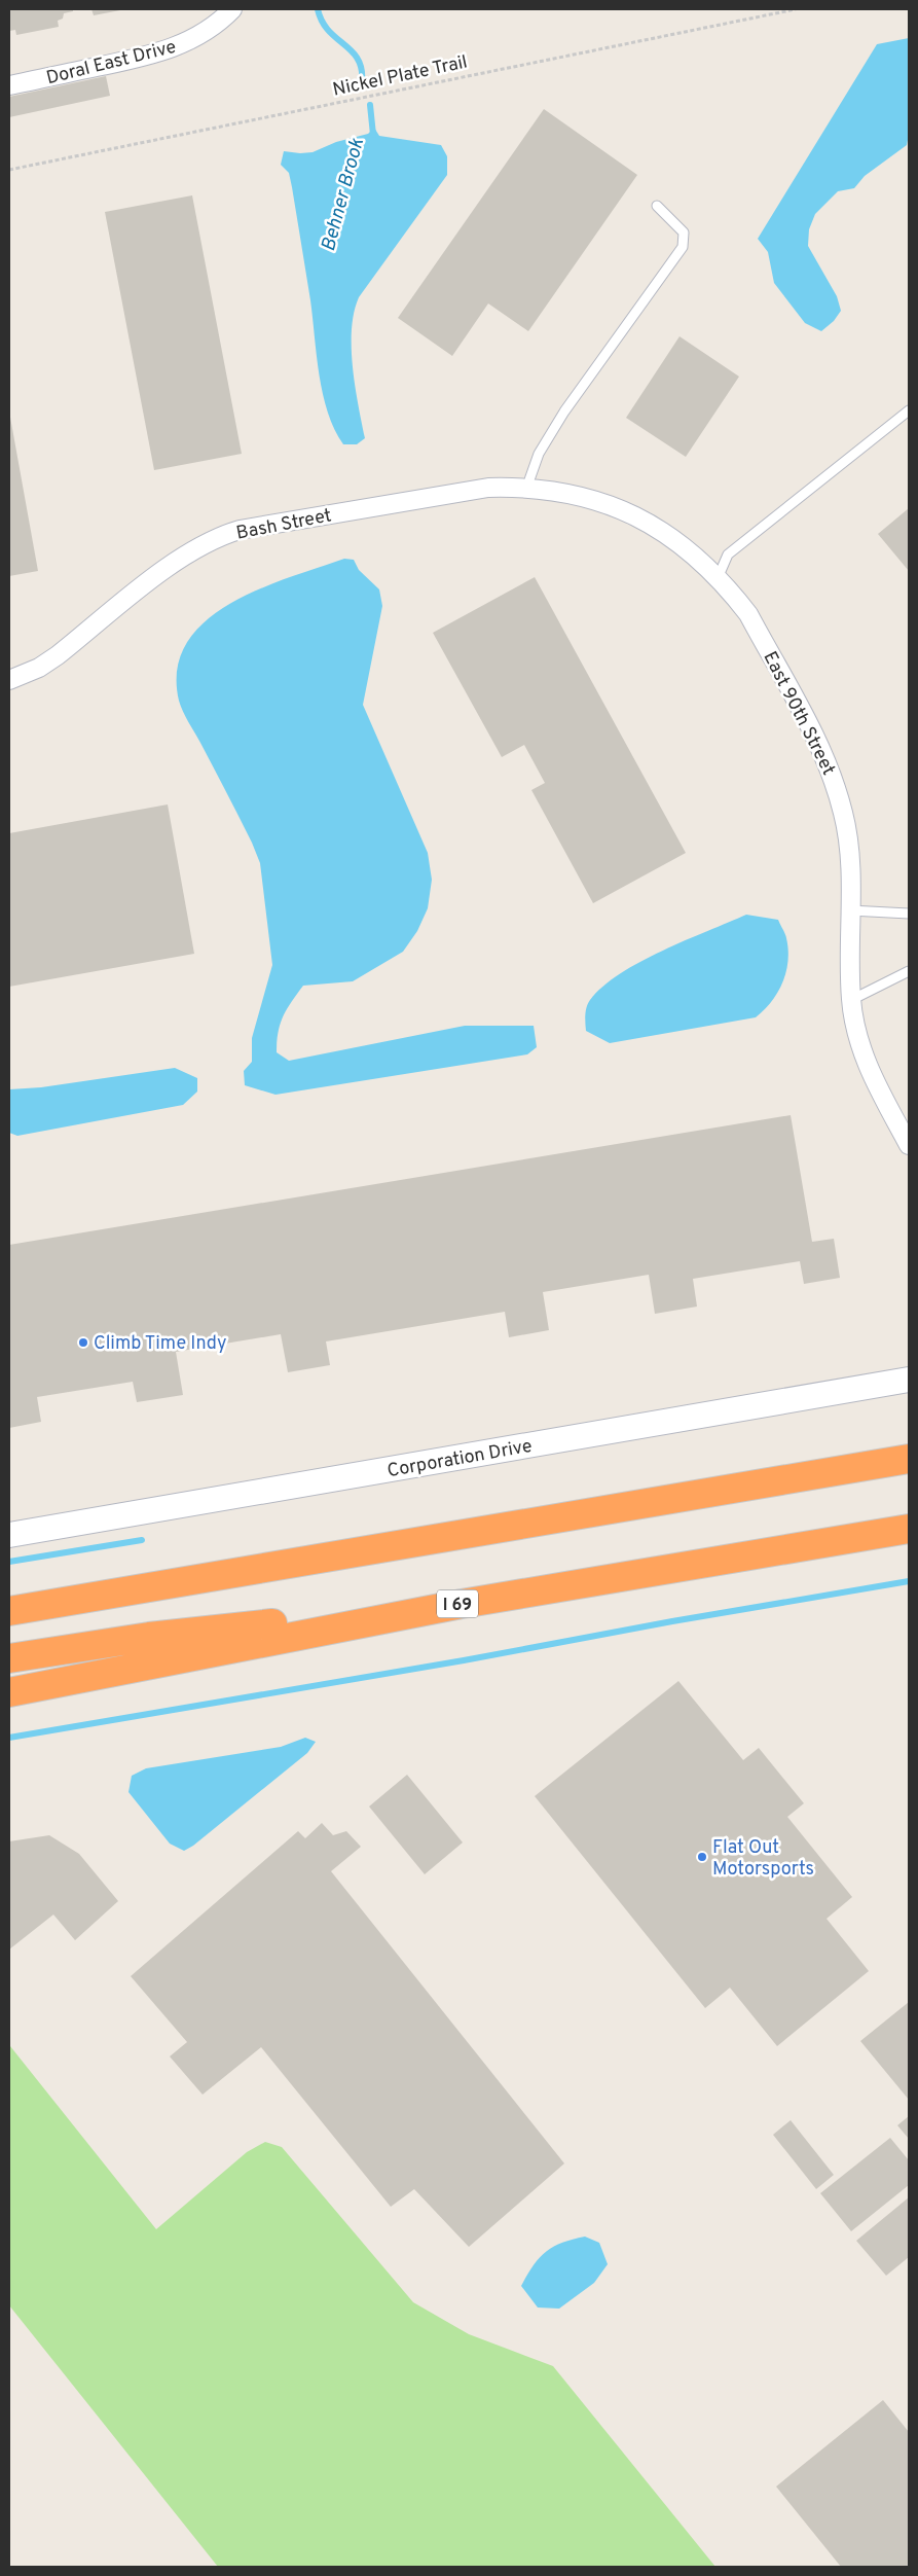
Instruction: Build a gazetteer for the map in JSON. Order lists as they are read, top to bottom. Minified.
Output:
{"streets":{"highway":["I 69"],"street":["Doral East Drive","Bash Street","East 90th Street","Corporation Drive"],"path":["Nickel Plate Trail"]},"crossings":[["Bash Street","East 90th Street"]],"water":["Behner Brook"],"places":["Climb Time Indy","Flat Out Motorsports"]}
